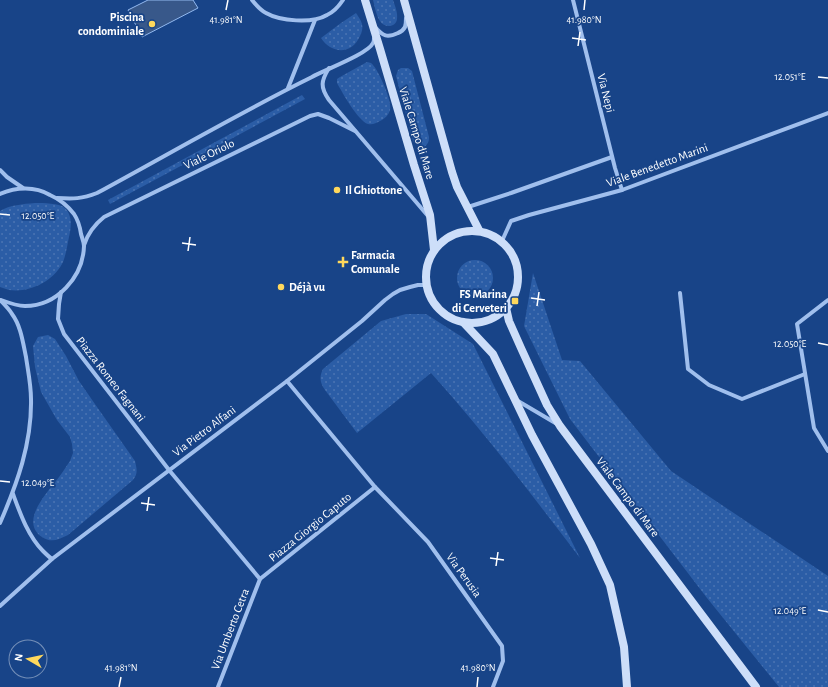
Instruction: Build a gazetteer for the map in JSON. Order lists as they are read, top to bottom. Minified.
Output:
{"streets":{"street":["Via Nepi","Viale Campo di Mare","Viale Oriolo","Viale Benedetto Marini","Piazza Romeo Fagnani","Via Pietro Alfani","Piazza Giorgio Caputo","Via Perusia","Via Umberto Cetra"]},"crossings":[["Via Nepi","Viale Benedetto Marini"],["Viale Campo di Mare","Viale Oriolo"],["Viale Campo di Mare","Viale Benedetto Marini"],["Viale Campo di Mare","Via Pietro Alfani"],["Viale Benedetto Marini","Via Pietro Alfani"],["Piazza Romeo Fagnani","Via Pietro Alfani"],["Piazza Giorgio Caputo","Via Perusia"],["Piazza Giorgio Caputo","Via Umberto Cetra"]],"places":{"other":["Piscina condominiale","Il Ghiottone","Déjà vu"],"health":["Farmacia Comunale"],"transit":["FS Marina di Cerveteri"]},"north":"left","coordinates":["41.981°N","41.980°N","12.051°E","12.050°E","12.049°E"]}
